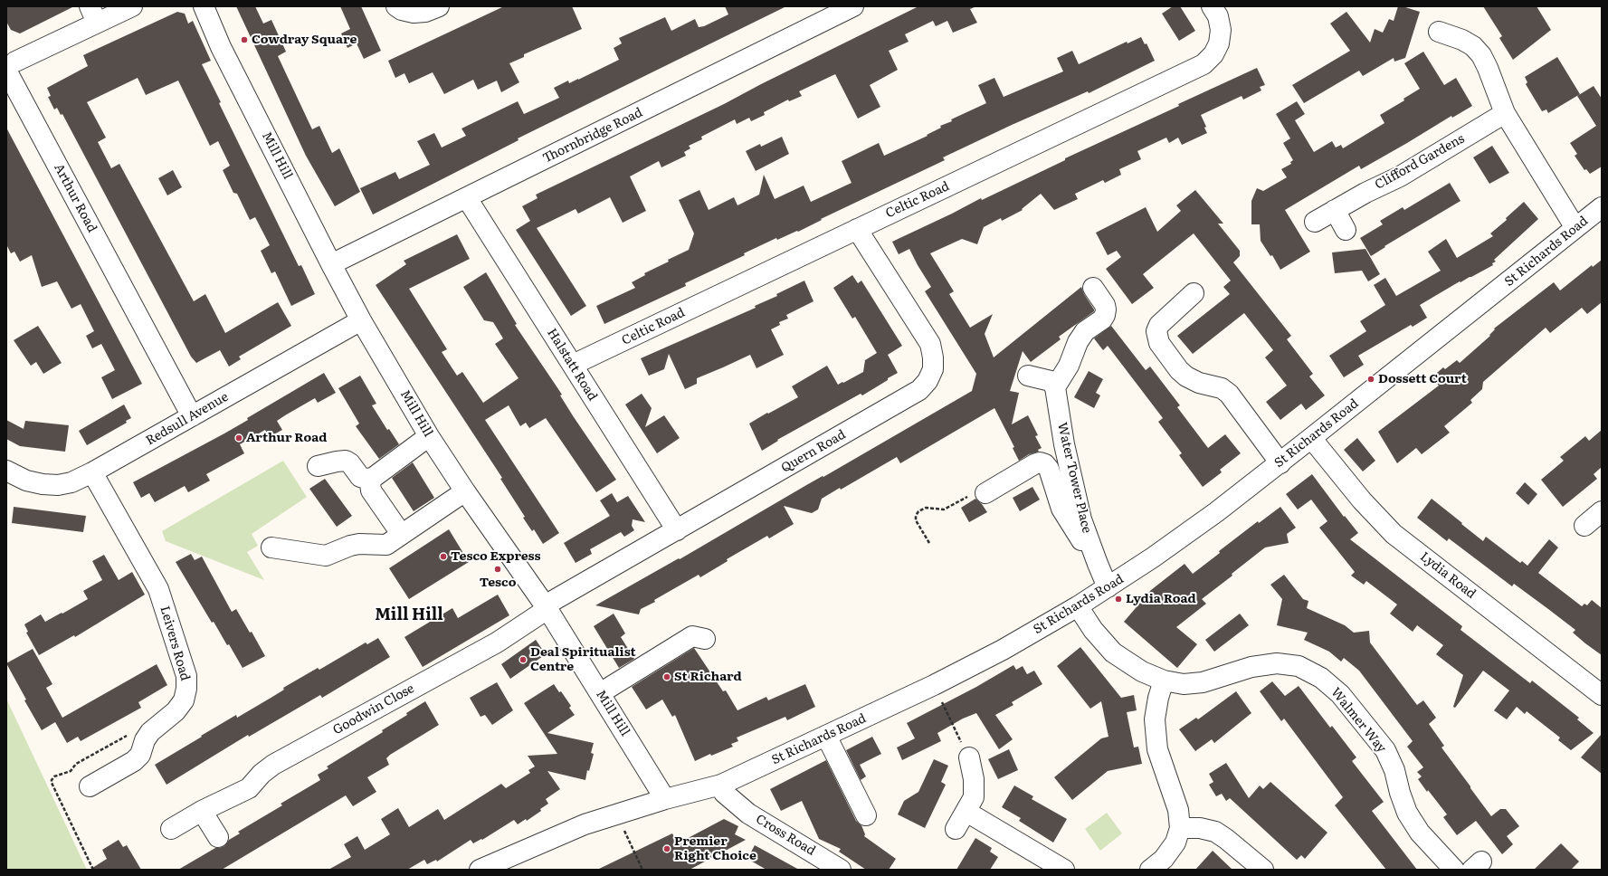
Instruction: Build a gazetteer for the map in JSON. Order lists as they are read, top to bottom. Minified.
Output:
{"streets":{"street":["Thornbridge Road","Mill Hill","Clifford Gardens","Arthur Road","Celtic Road","St Richards Road","Halstatt Road","Redsull Avenue","Quern Road","Water Tower Place","Lydia Road","Leivers Road","Goodwin Close","Walmer Way","Cross Road"]},"crossings":[["Thornbridge Road","Mill Hill"],["Thornbridge Road","Halstatt Road"],["Mill Hill","St Richards Road"],["Mill Hill","Redsull Avenue"],["Mill Hill","Quern Road"],["Mill Hill","Goodwin Close"],["Arthur Road","Redsull Avenue"],["Celtic Road","Halstatt Road"],["Celtic Road","Quern Road"],["St Richards Road","Water Tower Place"],["St Richards Road","Lydia Road"],["St Richards Road","Walmer Way"],["St Richards Road","Cross Road"],["Halstatt Road","Quern Road"],["Redsull Avenue","Leivers Road"],["Quern Road","Goodwin Close"]],"districts":["Mill Hill"],"places":["Cowdray Square","Dossett Court","Arthur Road","Tesco Express","Tesco","Lydia Road","Deal Spiritualist Centre","St Richard","Premier Right Choice"]}
